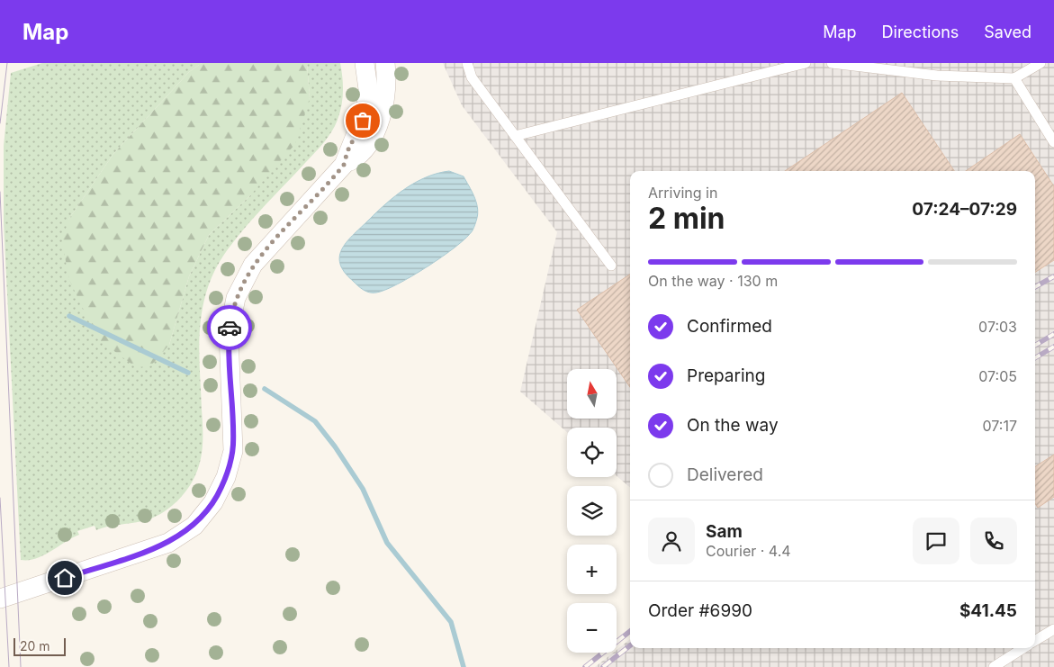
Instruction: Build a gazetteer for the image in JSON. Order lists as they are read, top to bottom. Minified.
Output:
{"scale_bar":"20 m","north":"top","page":{"header":"Map","nav":["Map","Directions","Saved"],"heading":["2 min","Arriving in","07:24–07:29"],"panel":["Sam","Courier · 4.4","Order #6990","$41.45"],"bar":"On the way · 130 m","list":[["Confirmed","07:03"],["Preparing","07:05"],["On the way","07:17"],"Delivered"],"map_buttons":["+","−"],"scale":"20 m"}}
